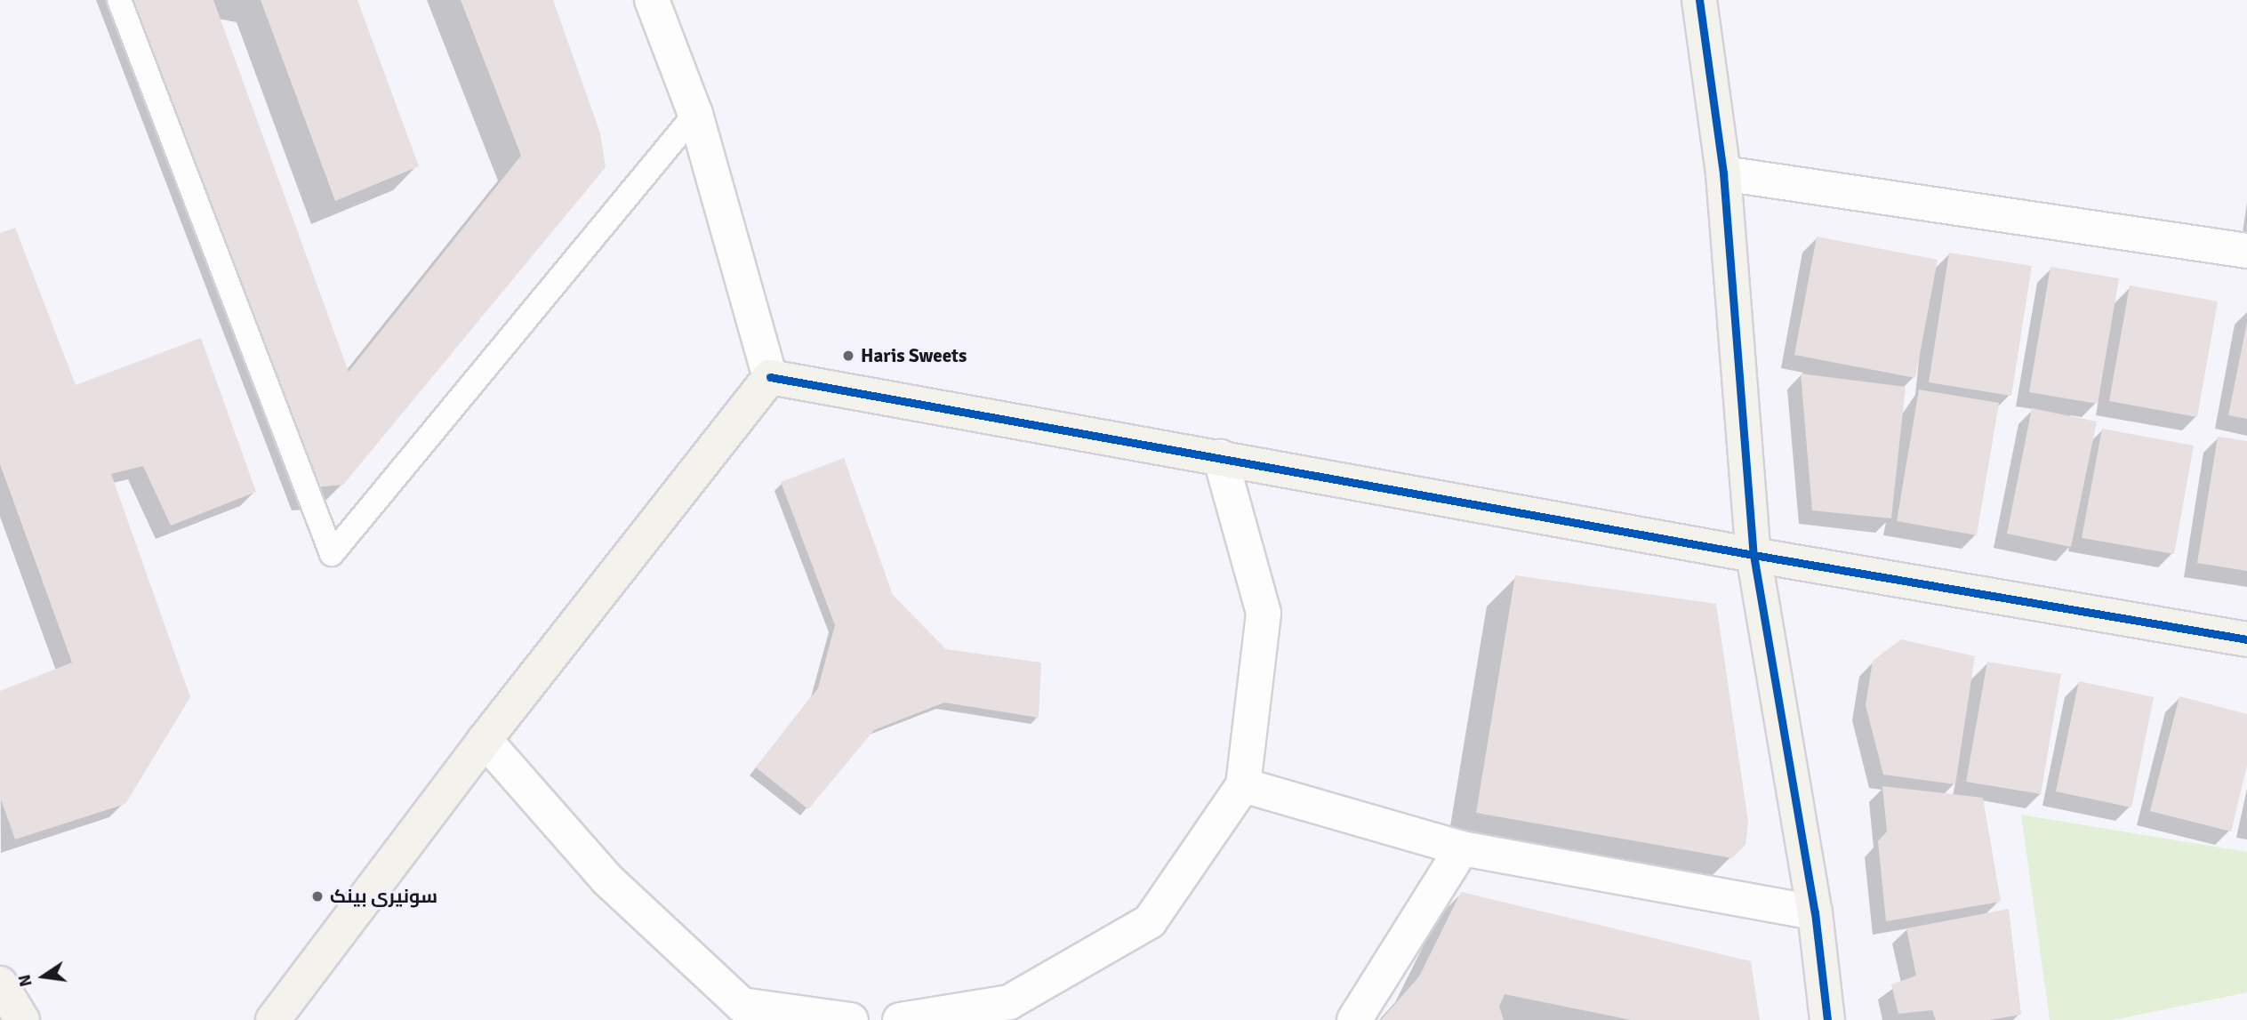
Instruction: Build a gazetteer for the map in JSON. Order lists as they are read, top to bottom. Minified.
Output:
{"places":["Haris Sweets","سونیری بینک"],"north":"left"}
